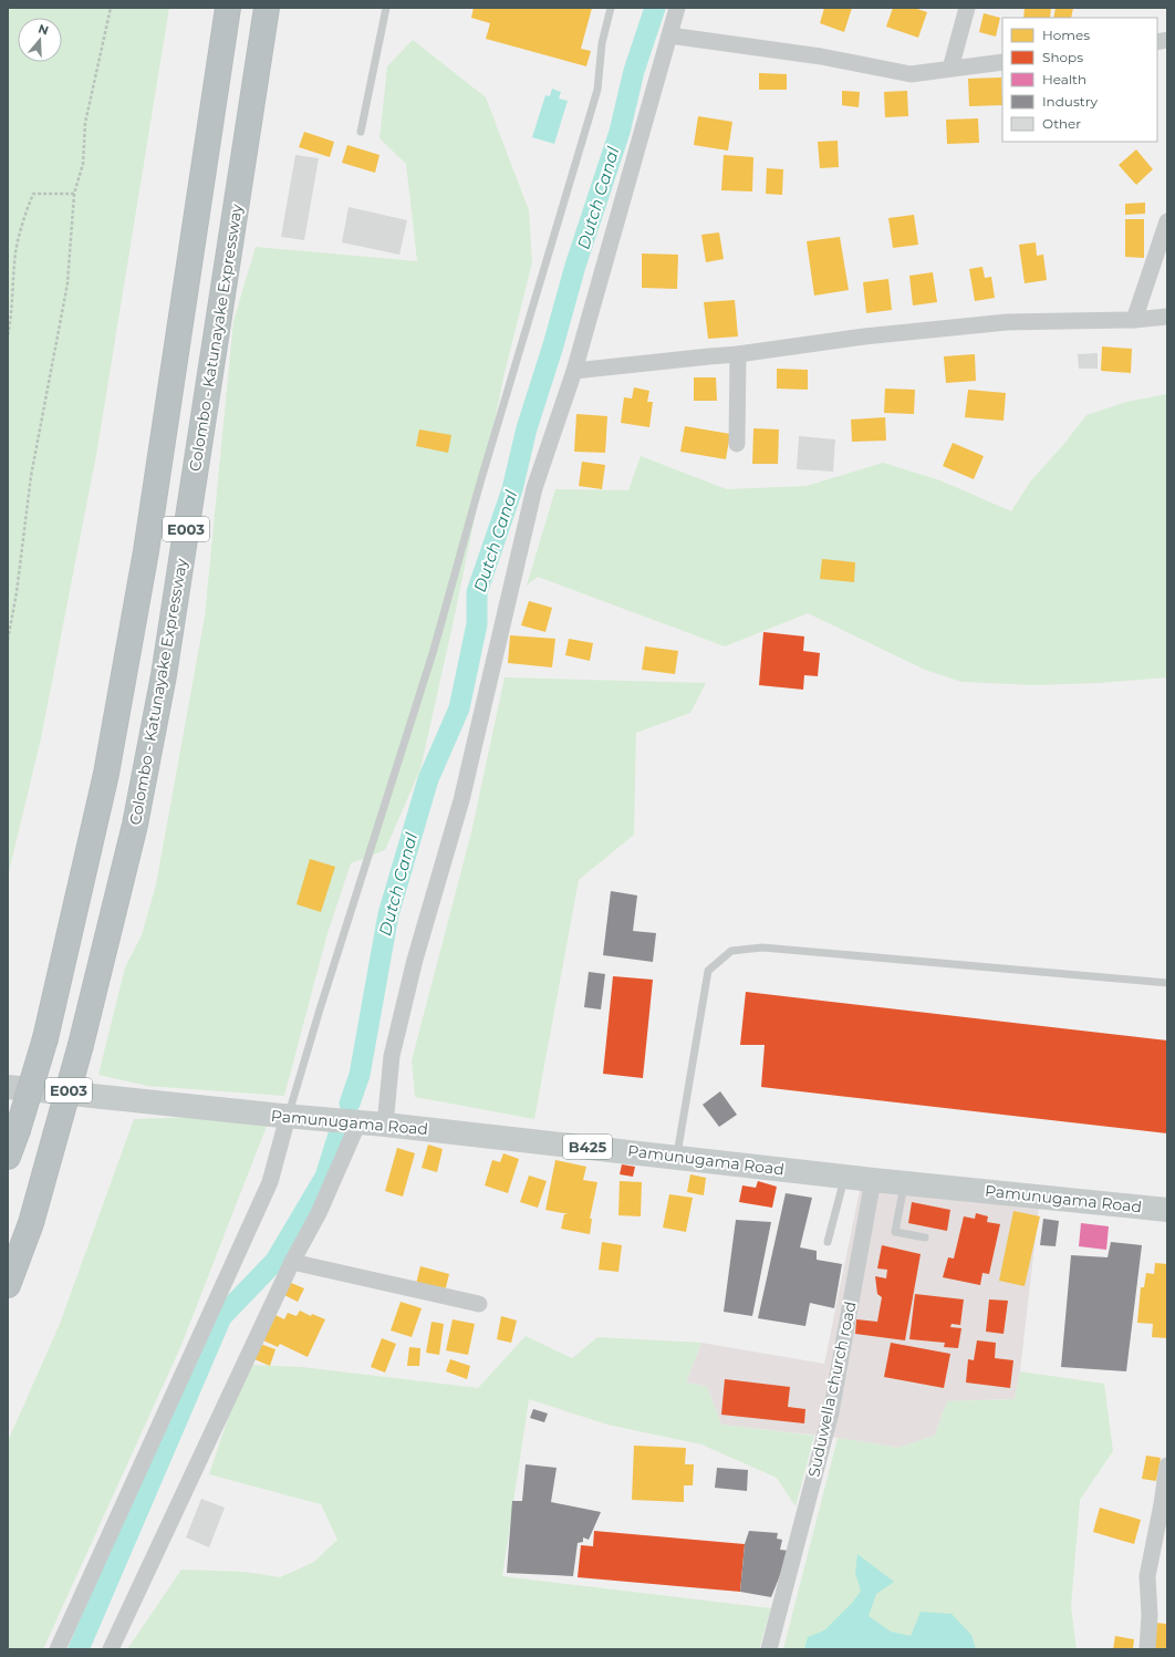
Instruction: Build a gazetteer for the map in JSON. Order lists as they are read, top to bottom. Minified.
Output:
{"streets":{"highway":["Colombo - Katunayake Expressway","E003"],"main road":["Pamunugama Road","B425"],"street":["Suduwella church road"]},"crossings":[["Pamunugama Road","Suduwella church road"]],"water":["Dutch Canal"],"legend":["Homes","Shops","Health","Industry","Other"],"north":"top"}
